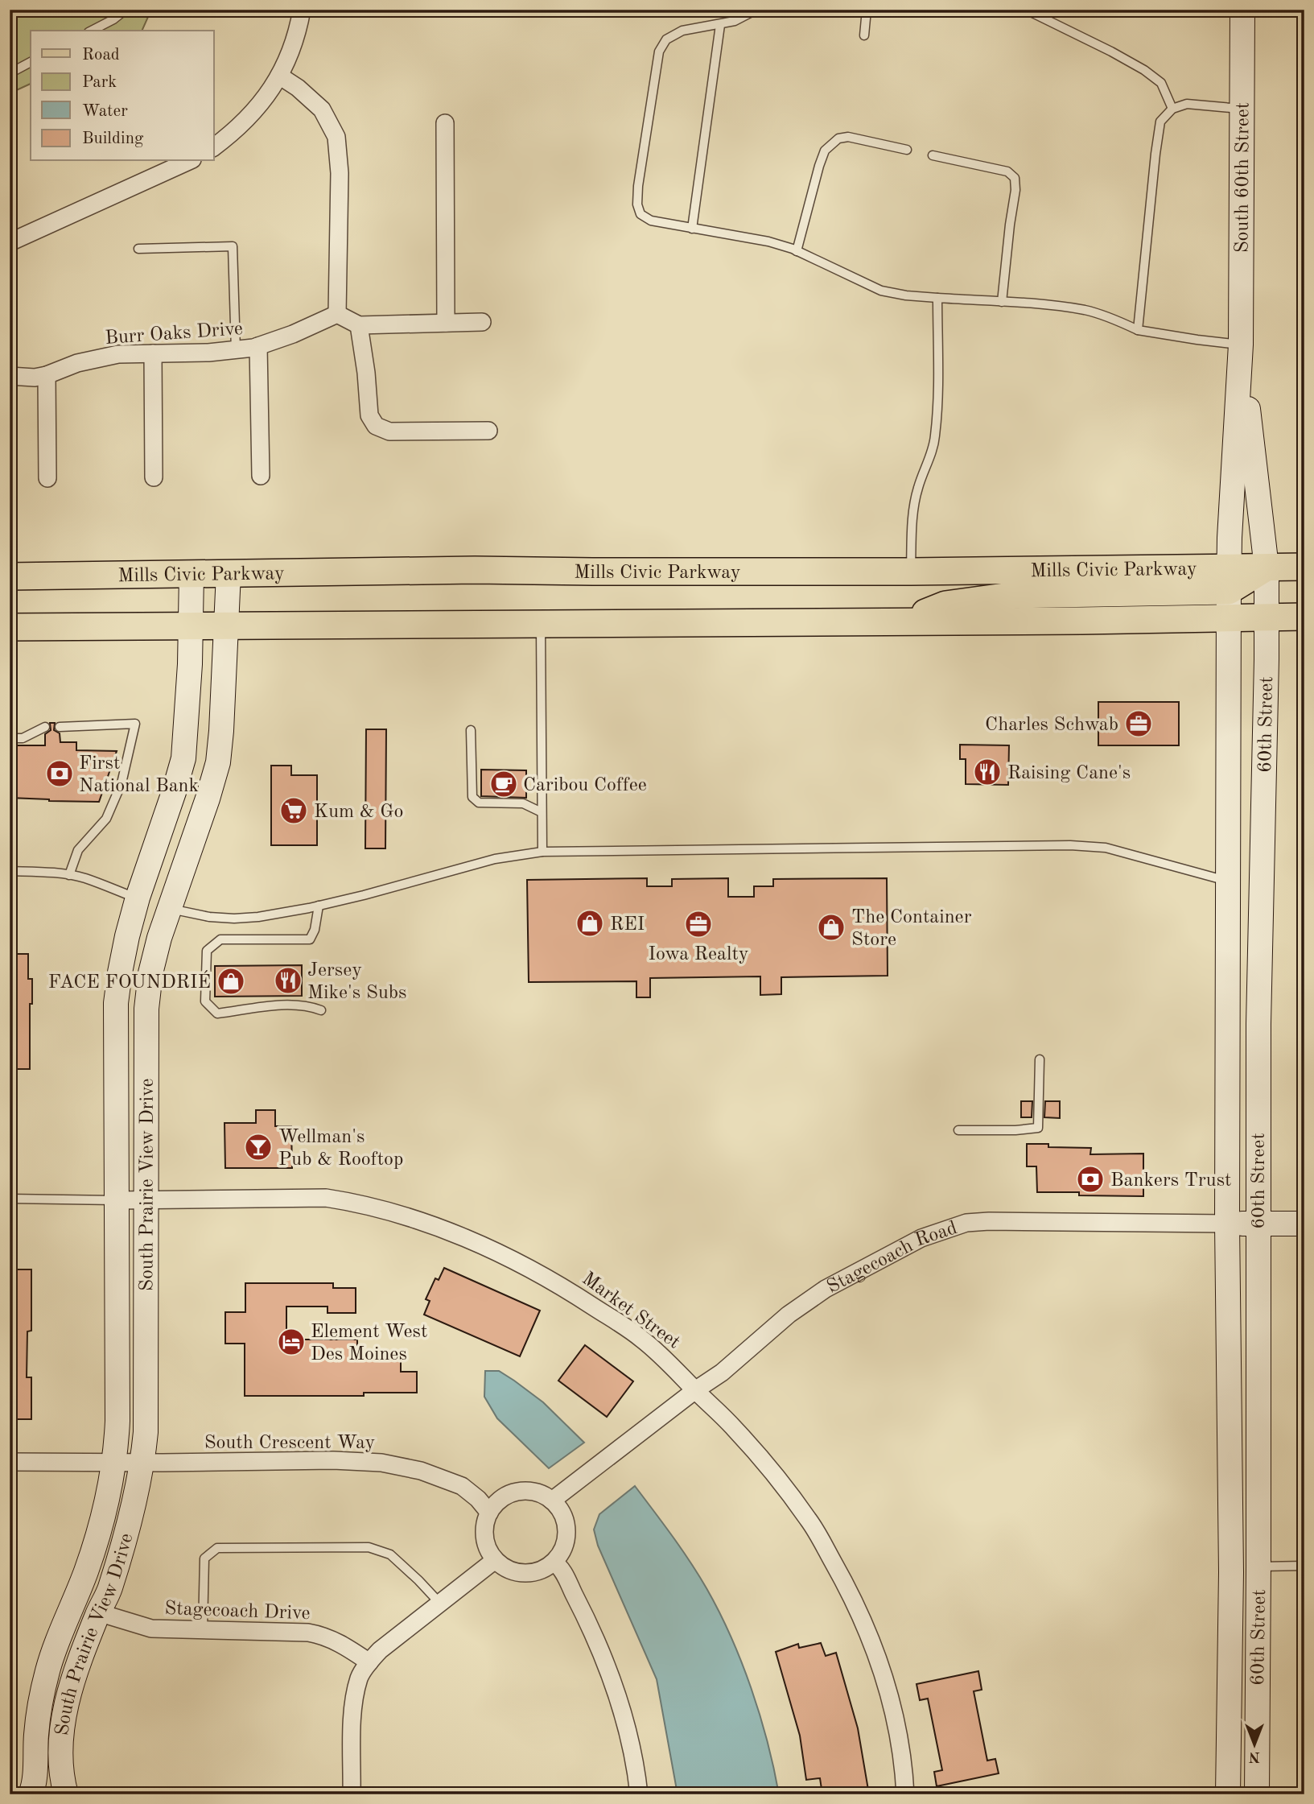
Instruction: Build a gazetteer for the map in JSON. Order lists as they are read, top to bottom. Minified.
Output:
{"streets":{"main road":["Mills Civic Parkway"],"street":["South 60th Street","Burr Oaks Drive","60th Street","South Prairie View Drive","Stagecoach Road","Market Street","South Crescent Way","Stagecoach Drive"]},"crossings":[["South 60th Street","Mills Civic Parkway"],["South 60th Street","60th Street"],["Mills Civic Parkway","60th Street"],["Mills Civic Parkway","South Prairie View Drive"],["60th Street","Stagecoach Road"],["South Prairie View Drive","Market Street"],["South Prairie View Drive","South Crescent Way"],["South Prairie View Drive","Stagecoach Drive"],["Stagecoach Road","Market Street"],["Stagecoach Road","South Crescent Way"]],"places":{"office":["Charles Schwab","Iowa Realty"],"restaurant":["Raising Cane's","Jersey Mike's Subs"],"bank":["First National Bank","Bankers Trust"],"cafe":["Caribou Coffee"],"supermarket":["Kum & Go"],"shop":["REI","The Container Store","FACE FOUNDRIÉ"],"bar":["Wellman's Pub & Rooftop"],"hotel":["Element West Des Moines"]},"legend":["Road","Park","Water","Building"],"north":"bottom"}
